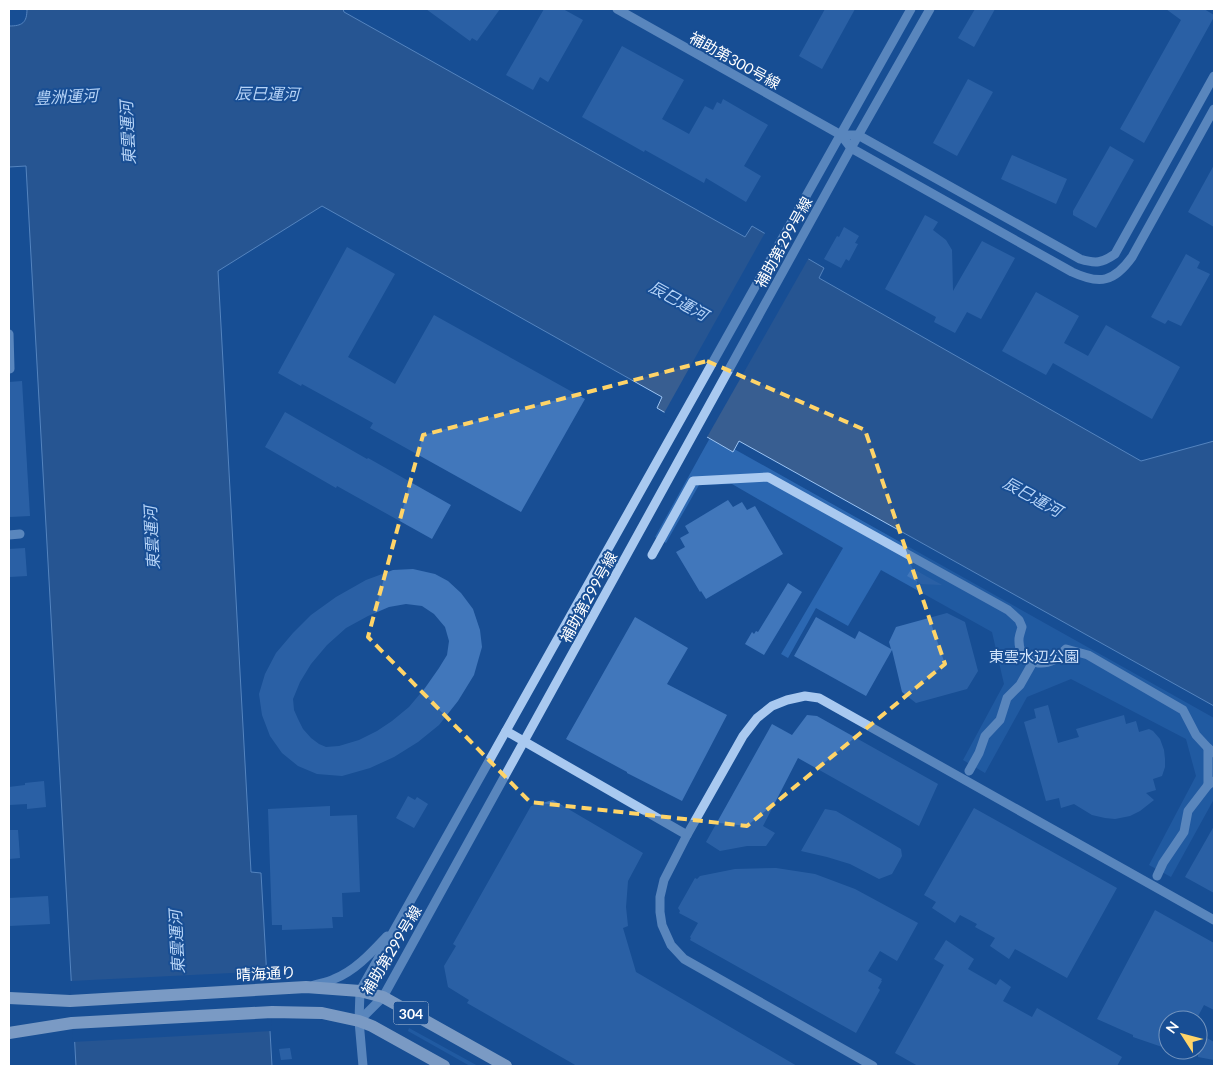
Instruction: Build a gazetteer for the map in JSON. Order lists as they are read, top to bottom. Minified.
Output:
{"streets":{"main road":["晴海通り","304"],"street":["補助第300号線","補助第299号線"]},"crossings":[["補助第300号線","補助第299号線"],["補助第299号線","晴海通り"],["補助第299号線","304"]],"water":["辰巳運河","豊洲運河","東雲運河"],"parks":["東雲水辺公園"],"north":"top left"}
